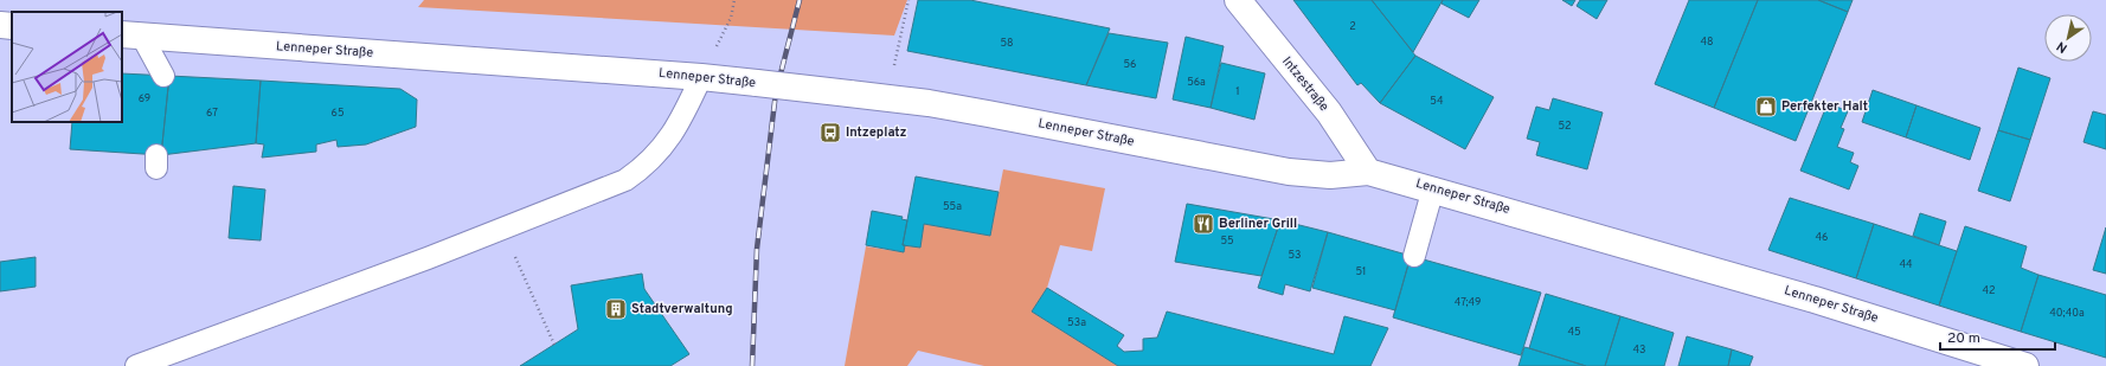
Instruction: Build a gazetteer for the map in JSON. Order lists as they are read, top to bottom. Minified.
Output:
{"streets":{"main road":["Lenneper Straße","Intzestraße"]},"crossings":[["Lenneper Straße","Intzestraße"]],"places":{"shop":["Perfekter Halt"],"bus stop":["Intzeplatz"],"restaurant":["Berliner Grill"],"building":["Stadtverwaltung"]},"house_numbers":["2","48","58","56","56a","1","69","54","67","65","52","55a","46","55","53","44","51","42","47;49","40;40a","53a","45","43"],"scale_bar":"20 m","north":"bottom left"}
